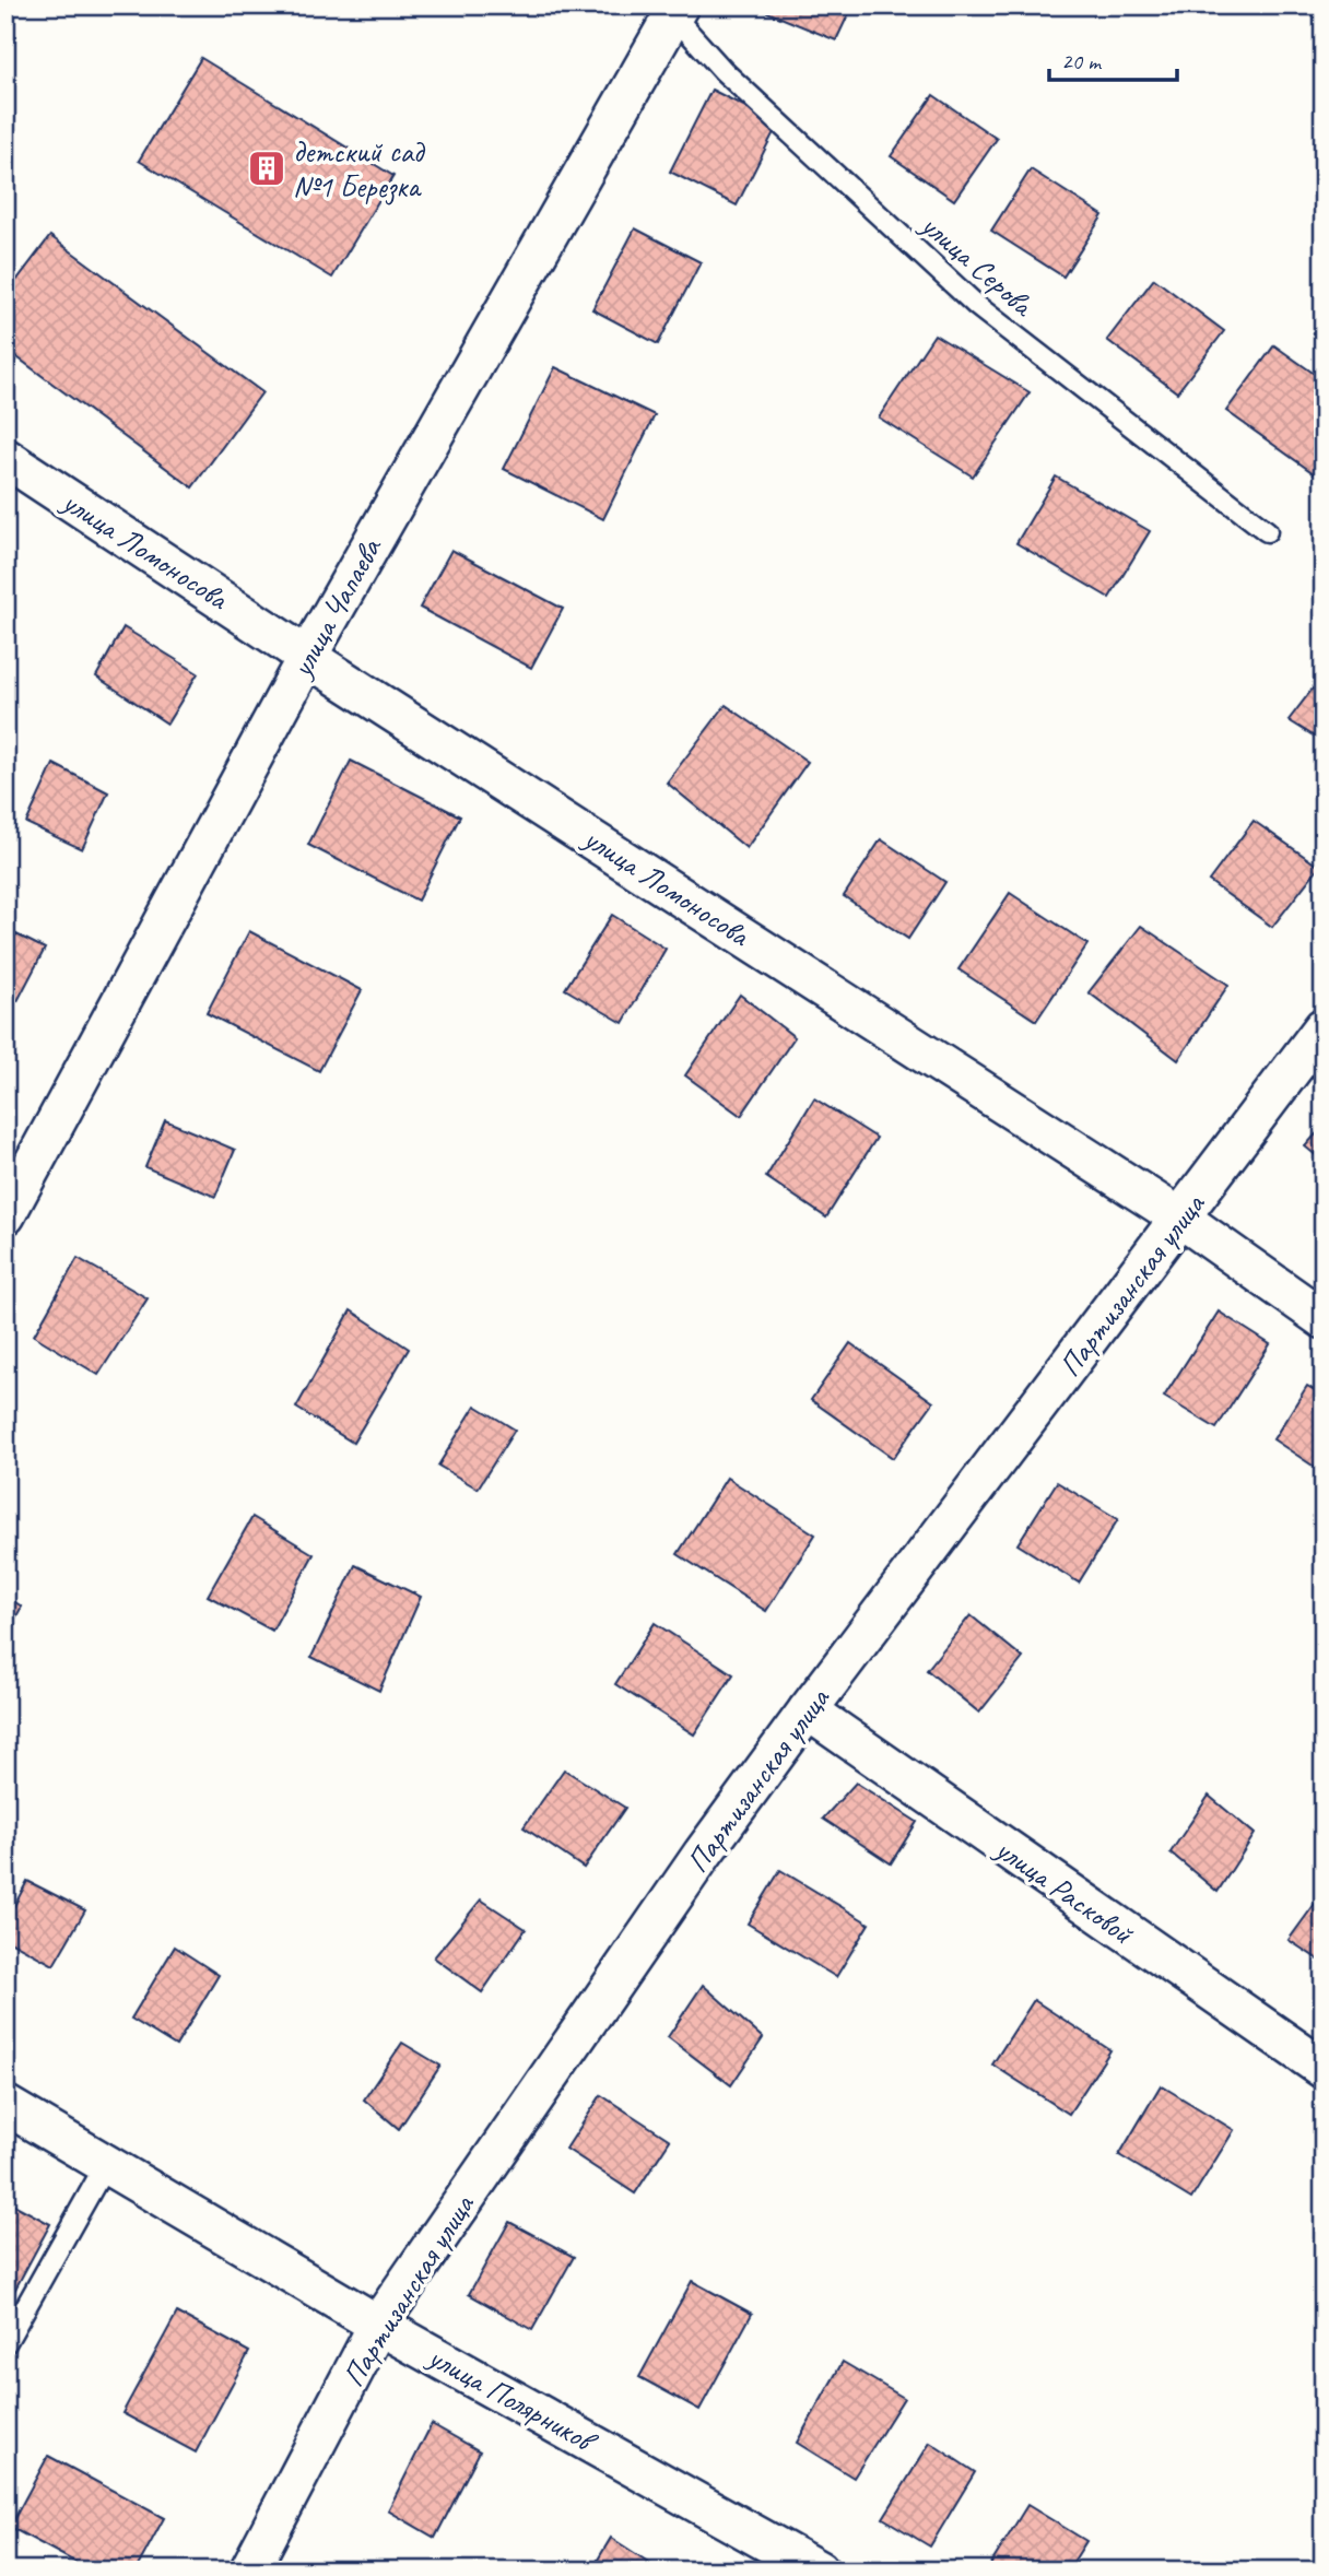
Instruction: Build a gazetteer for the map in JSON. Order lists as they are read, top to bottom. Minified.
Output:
{"streets":{"street":["улица Ломоносова","улица Чапаева","Партизанская улица","улица Расковой","улица Полярников"],"lane":["улица Серова"]},"crossings":[["улица Серова","улица Чапаева"],["улица Ломоносова","улица Чапаева"],["улица Ломоносова","Партизанская улица"],["Партизанская улица","улица Расковой"],["Партизанская улица","улица Полярников"]],"places":{"building":["детский сад №1 Березка"]},"scale_bar":"20 m"}
